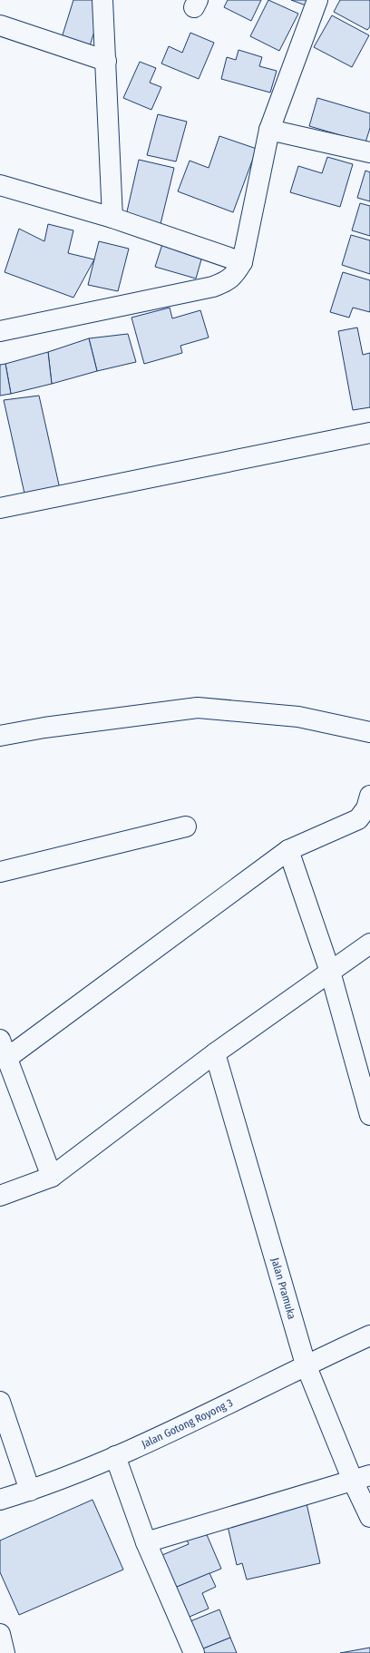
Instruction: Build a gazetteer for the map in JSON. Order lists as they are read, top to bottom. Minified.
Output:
{"streets":{"street":["Jalan Pramuka","Jalan Gotong Royong 3"]},"crossings":[["Jalan Pramuka","Jalan Gotong Royong 3"]]}
